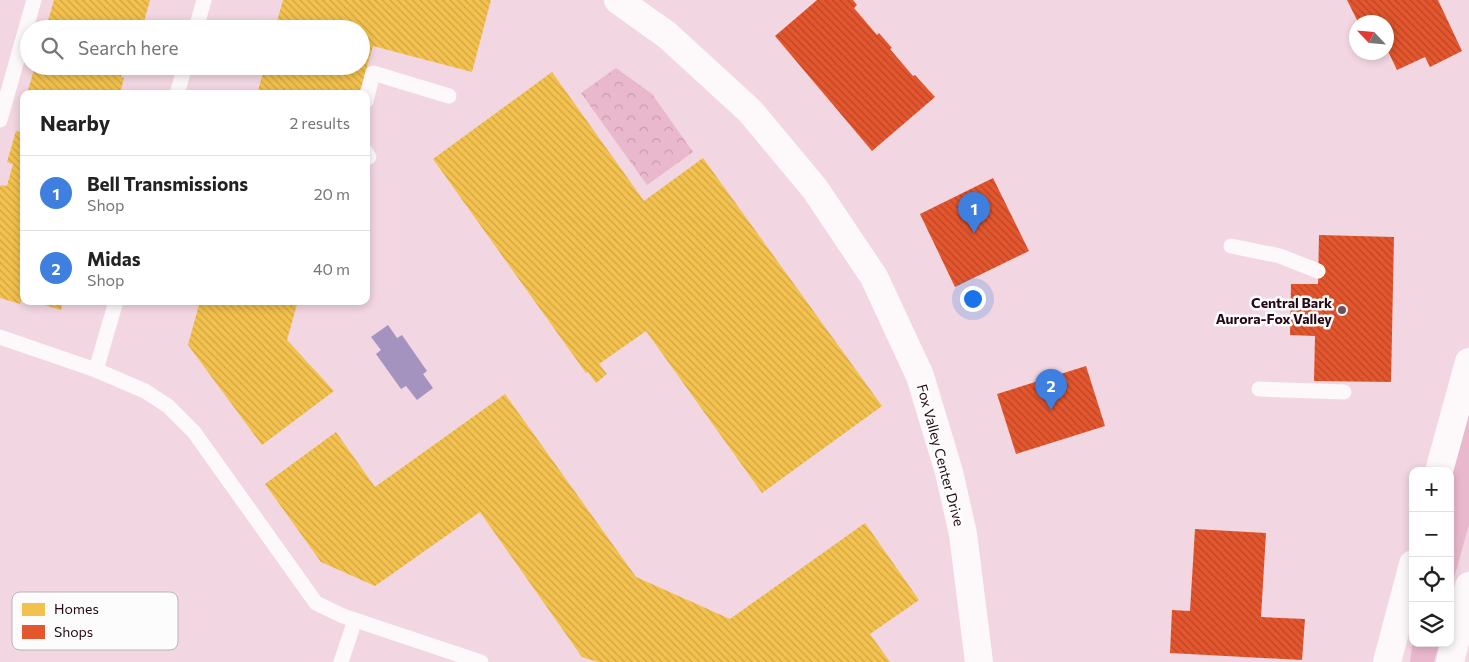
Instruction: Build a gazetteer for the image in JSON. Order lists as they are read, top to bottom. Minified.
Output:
{"streets":{"street":["Fox Valley Center Drive"]},"places":["Central Bark Aurora-Fox Valley"],"legend":["Homes","Shops"],"north":"top left","page":{"search":"Search here","heading":["Nearby","2 results"],"list":[{"mark":"1","name":"Bell Transmissions","note":"Shop","value":"20 m"},{"mark":"2","name":"Midas","note":"Shop","value":"40 m"}],"pins":["1","2"],"map_buttons":["+","−"]}}
